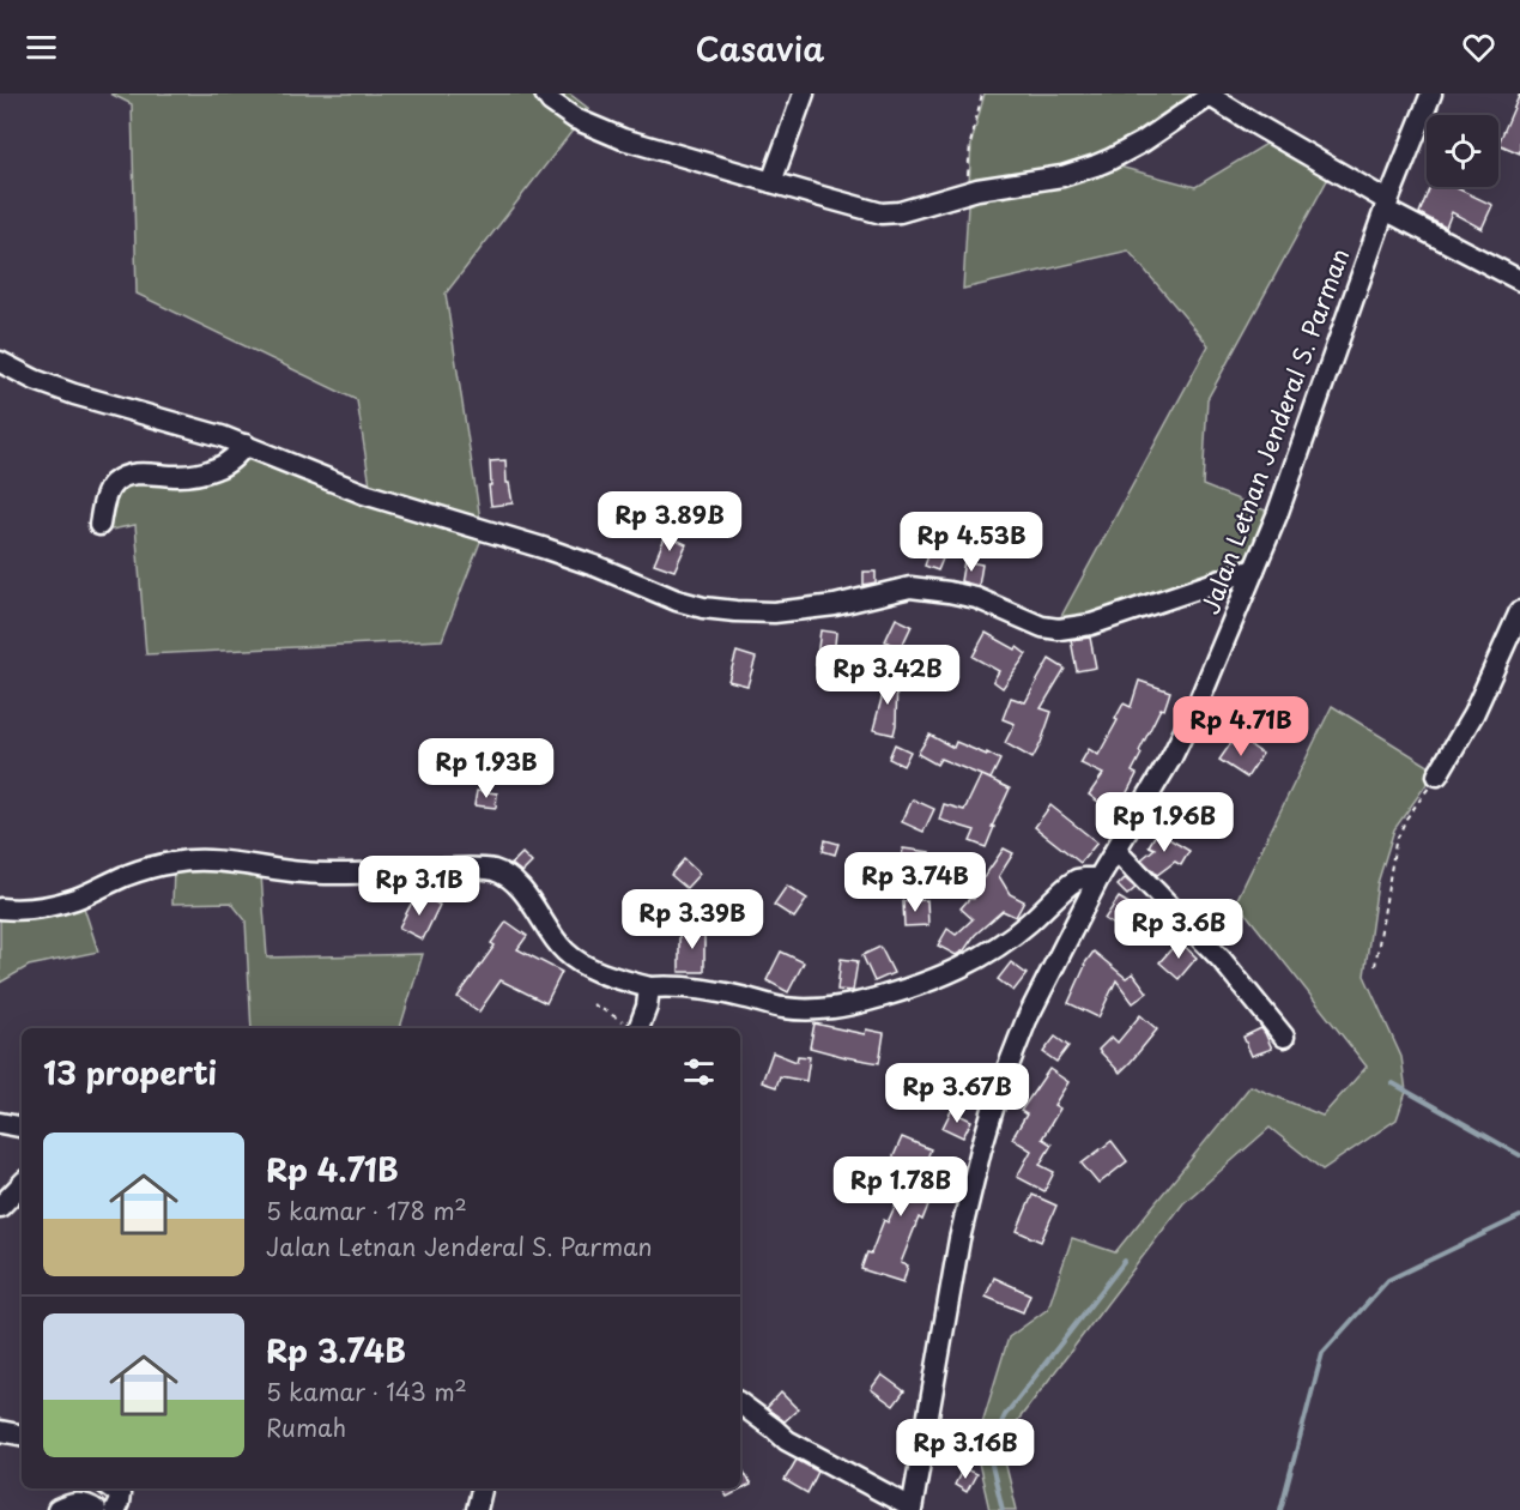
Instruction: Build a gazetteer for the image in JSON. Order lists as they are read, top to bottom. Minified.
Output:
{"streets":{"street":["Jalan Letnan Jenderal S. Parman"]},"page":{"header":"Casavia","price":["Rp 3.89B","Rp 4.53B","Rp 3.42B","Rp 4.71B","Rp 1.93B","Rp 1.96B","Rp 3.74B","Rp 3.1B","Rp 3.39B","Rp 3.6B","Rp 3.67B","Rp 1.78B","Rp 3.16B"],"heading":"13 properti","list":[{"name":"Rp 4.71B","note":"5 kamar · 178 m² · Jalan Letnan Jenderal S. Parman"},{"name":"Rp 3.74B","note":"5 kamar · 143 m² · Rumah"}]}}
